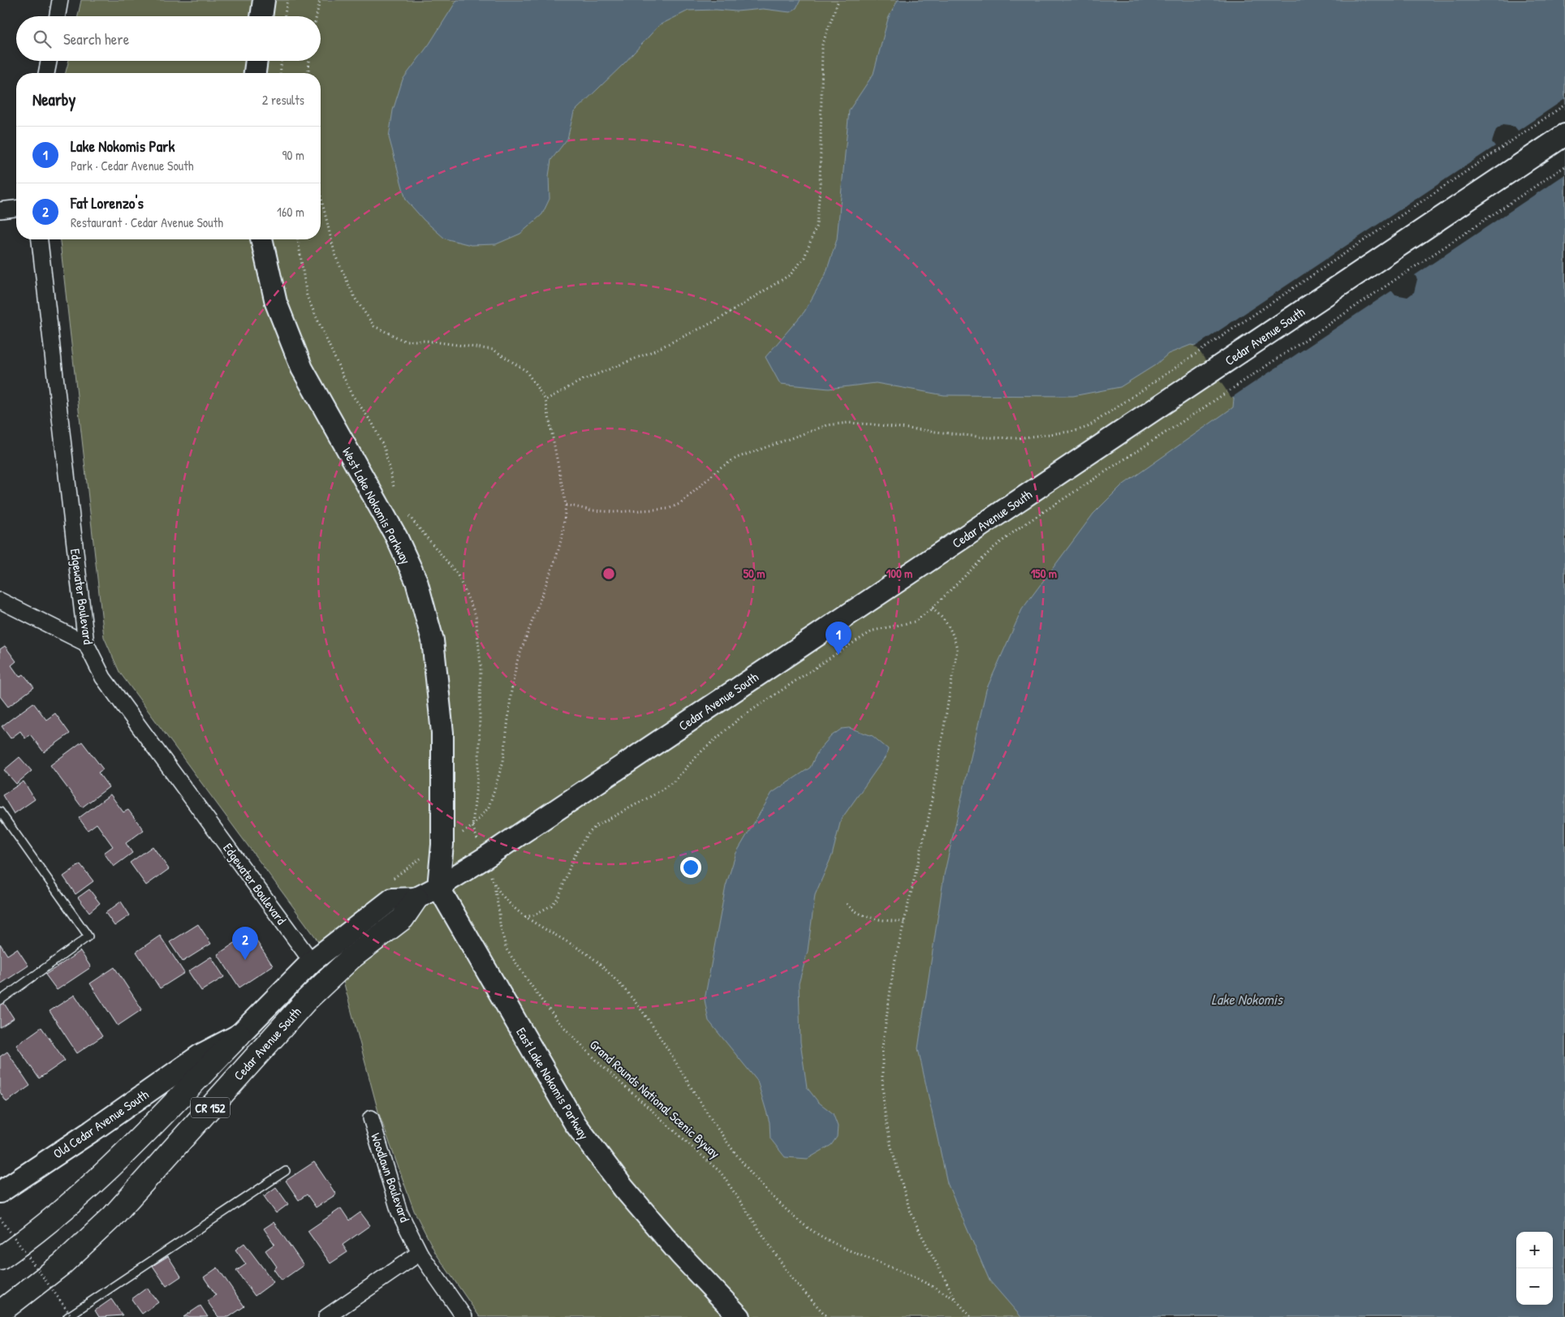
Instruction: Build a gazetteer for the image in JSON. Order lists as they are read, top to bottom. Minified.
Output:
{"streets":{"highway":["Cedar Avenue South","CR 152"],"main road":["West Lake Nokomis Parkway","East Lake Nokomis Parkway","Old Cedar Avenue South"],"street":["Edgewater Boulevard","Woodlawn Boulevard"],"path":["Grand Rounds National Scenic Byway"]},"crossings":[["Cedar Avenue South","West Lake Nokomis Parkway"],["Cedar Avenue South","Edgewater Boulevard"],["Cedar Avenue South","East Lake Nokomis Parkway"],["Cedar Avenue South","Old Cedar Avenue South"],["West Lake Nokomis Parkway","East Lake Nokomis Parkway"]],"water":["Lake Nokomis"],"page":{"search":"Search here","heading":["Nearby","2 results"],"list":[{"mark":"1","name":"Lake Nokomis Park","note":"Park · Cedar Avenue South","value":"90 m"},{"mark":"2","name":"Fat Lorenzo's","note":"Restaurant · Cedar Avenue South","value":"160 m"}],"pins":["1","2"],"map_buttons":["+","−"]},"rings":["50 m","100 m","150 m"]}
